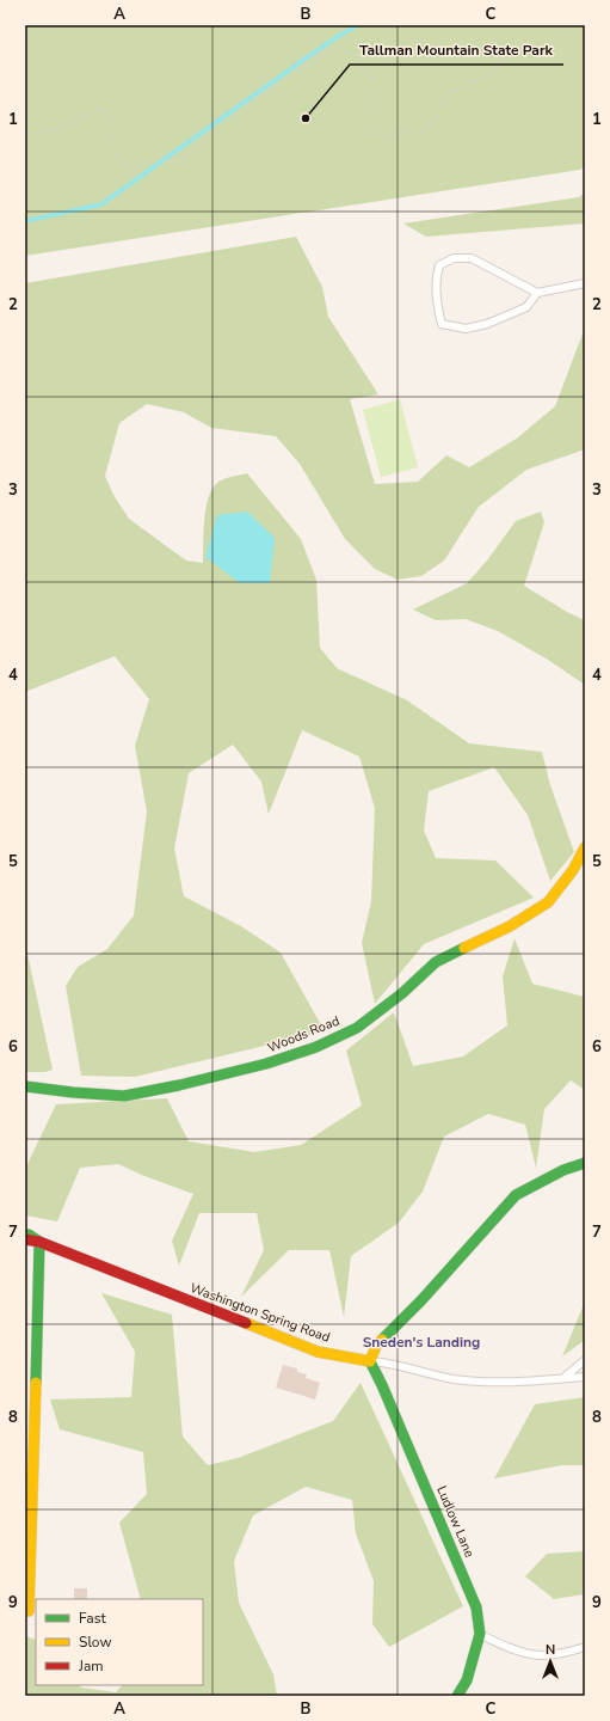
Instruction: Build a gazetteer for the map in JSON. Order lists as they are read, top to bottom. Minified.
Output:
{"streets":{"street":["Woods Road","Washington Spring Road","Ludlow Lane"]},"crossings":[["Washington Spring Road","Ludlow Lane"]],"districts":["Sneden's Landing"],"places":["Tallman Mountain State Park"],"legend":["Fast","Slow","Jam"],"north":"top","grid":{"columns":["A","B","C"],"rows":["1","2","3","4","5","6","7","8","9"]}}
